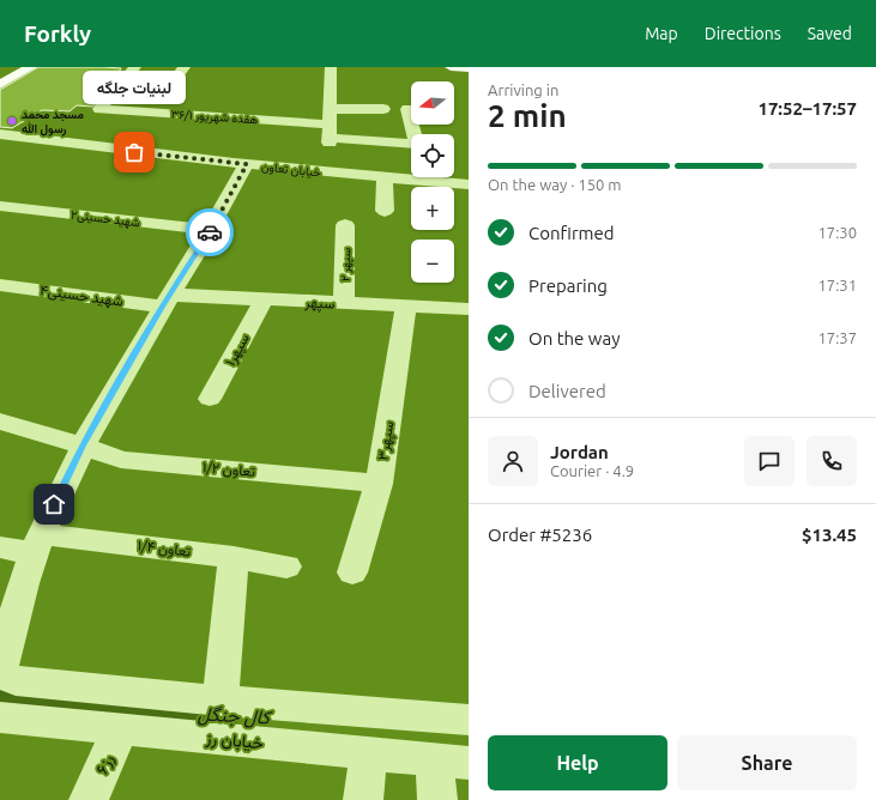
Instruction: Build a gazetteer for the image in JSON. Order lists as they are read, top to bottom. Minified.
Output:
{"streets":{"street":["هفده شهریور ۳۶/۱","خیابان تعاون","شهید حسینی۲","سپهر ۲","شهید حسینی۴","سپهر","سپهر۱","سپهر۳","تعاون ۱/۲","تعاون ۱/۴","خیابان رز","رز۶"]},"crossings":[["سپهر ۲","سپهر"],["شهید حسینی۴","سپهر"],["سپهر","سپهر۱"],["سپهر","سپهر۳"],["سپهر۳","تعاون ۱/۲"],["خیابان رز","رز۶"]],"water":["کال جنگل"],"places":["مسجد محمد رسول الله","لبنیات جلگه"],"north":"left","page":{"header":"Forkly","nav":["Map","Directions","Saved"],"heading":["2 min","Arriving in","17:52–17:57"],"panel":["Jordan","Courier · 4.9","Order #5236","$13.45"],"bubble":"لبنیات جلگه","map_buttons":["+","−"],"bar":"On the way · 150 m","list":[["Confirmed","17:30"],["Preparing","17:31"],["On the way","17:37"],"Delivered"],"buttons":["Help","Share"]}}
